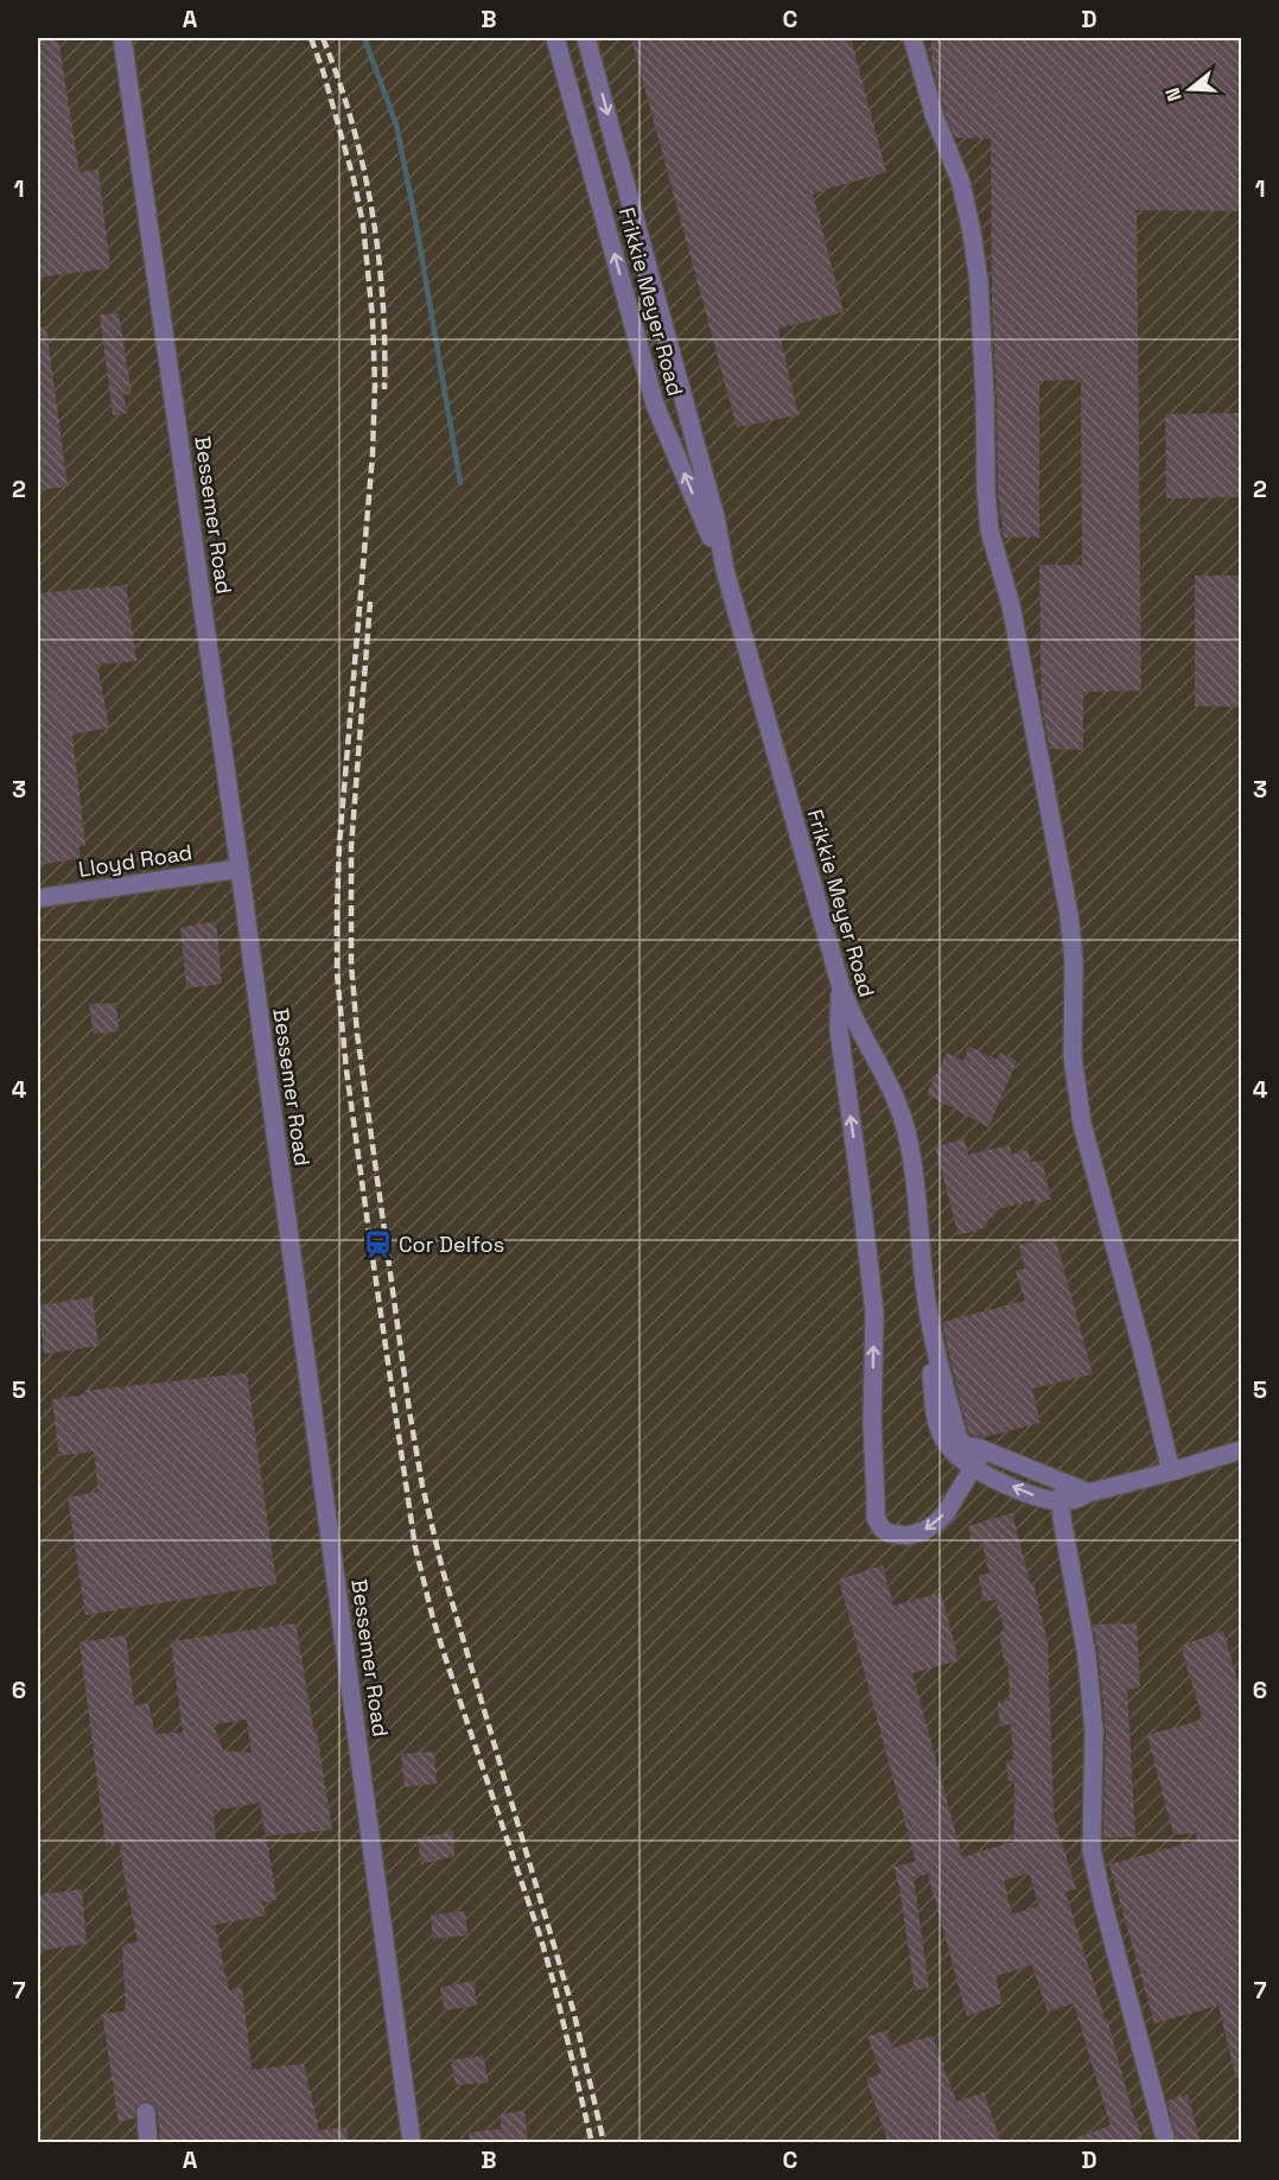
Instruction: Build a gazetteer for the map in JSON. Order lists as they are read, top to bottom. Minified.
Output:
{"streets":{"street":["Frikkie Meyer Road","Bessemer Road","Lloyd Road"]},"crossings":[["Bessemer Road","Lloyd Road"]],"places":{"station":["Cor Delfos"]},"north":"left","grid":{"columns":["A","B","C","D"],"rows":["1","2","3","4","5","6","7"]}}
